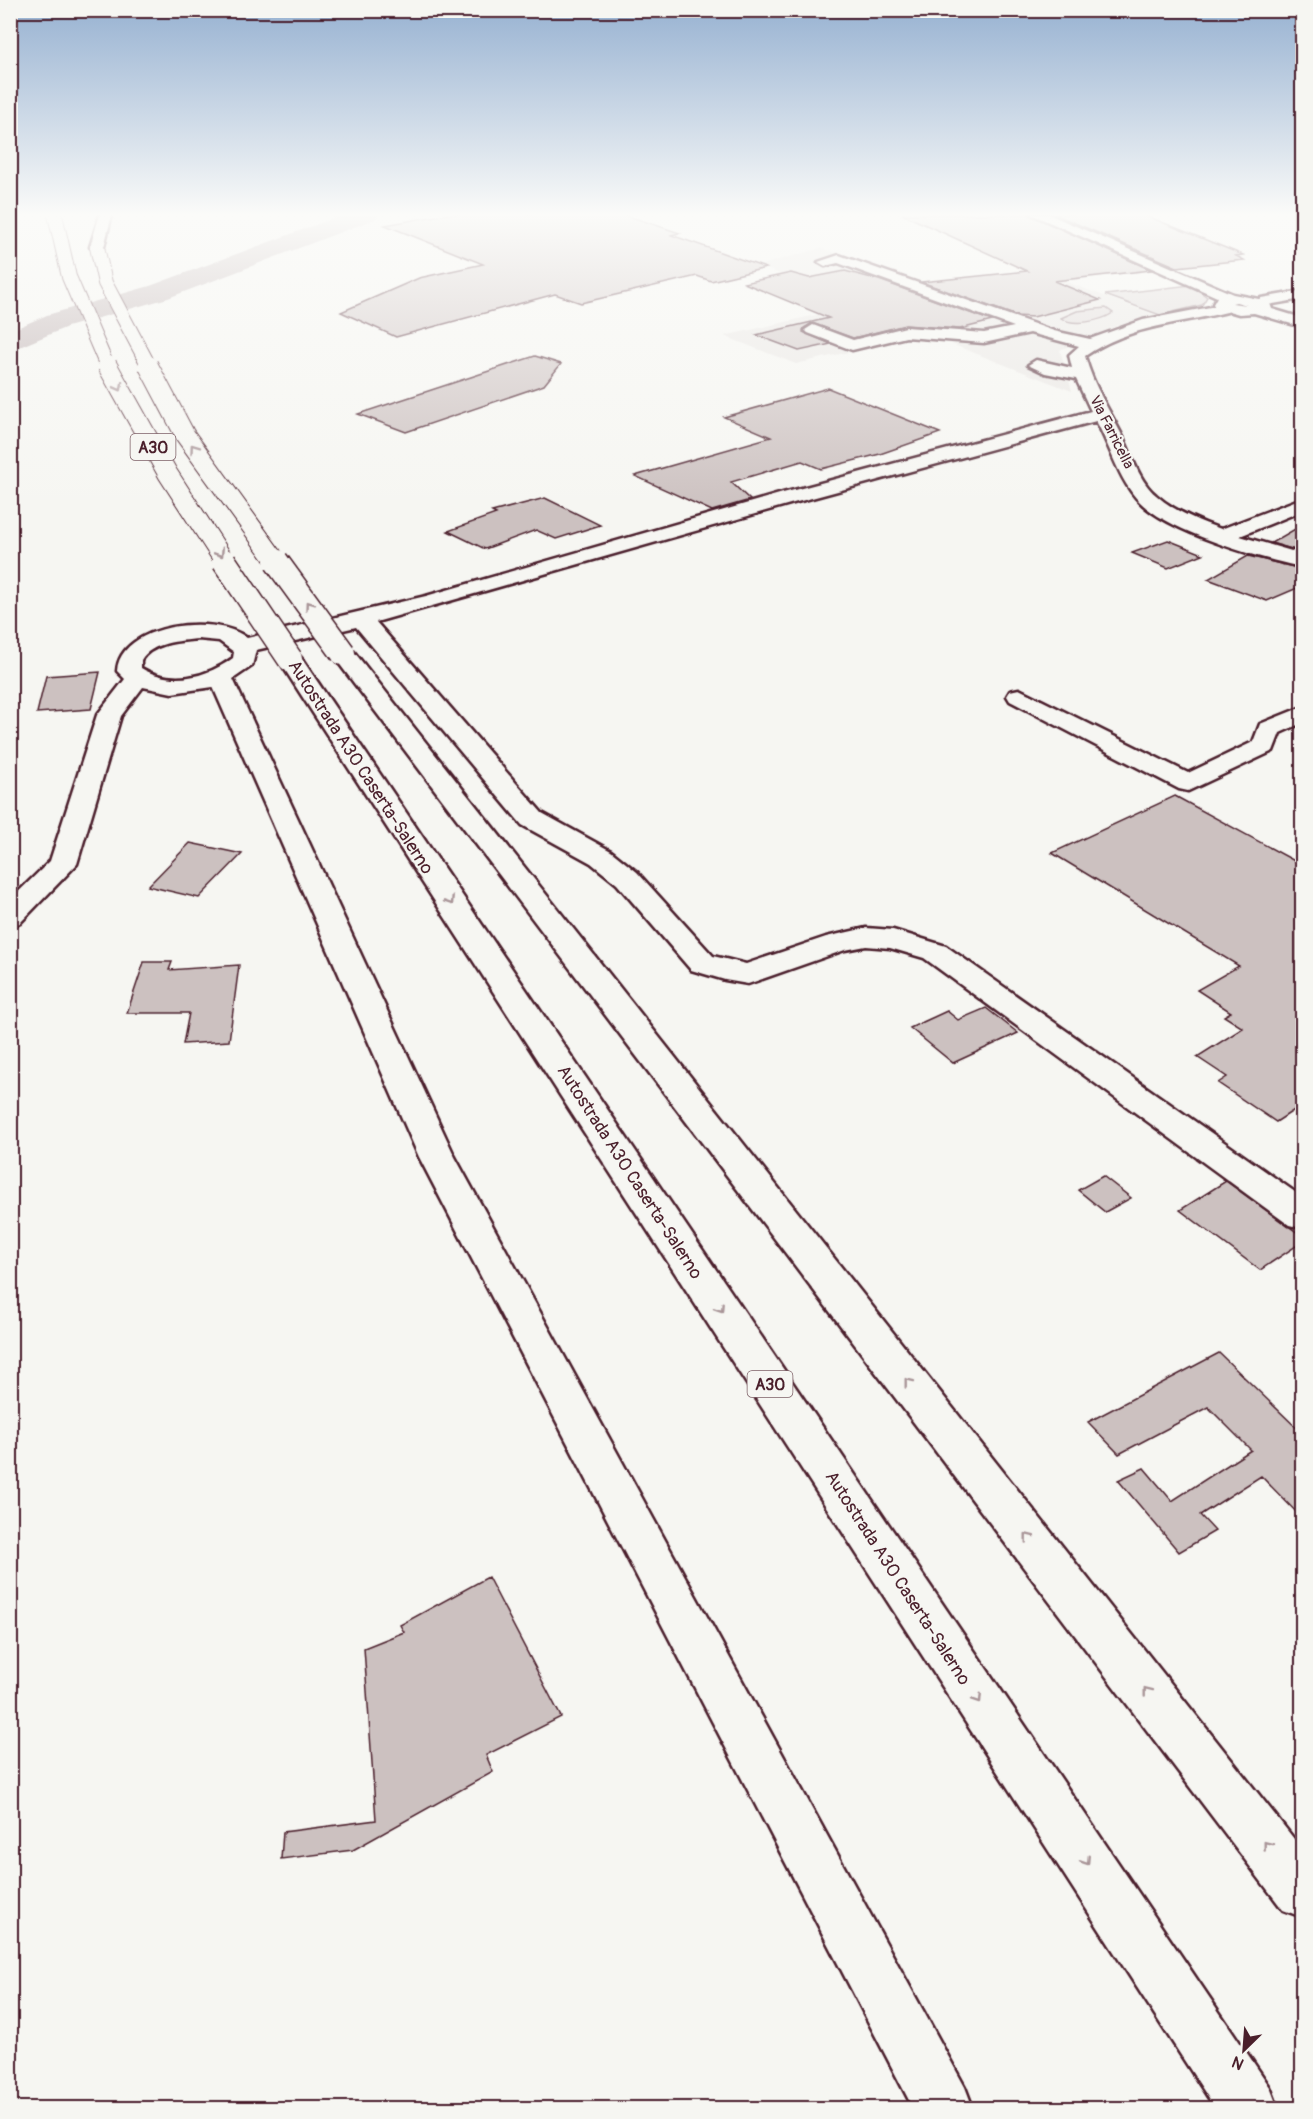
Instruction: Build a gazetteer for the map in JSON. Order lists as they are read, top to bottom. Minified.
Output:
{"streets":{"main road":["Via Farricella","A30","Autostrada A30 Caserta-Salerno"]},"north":"bottom left"}
